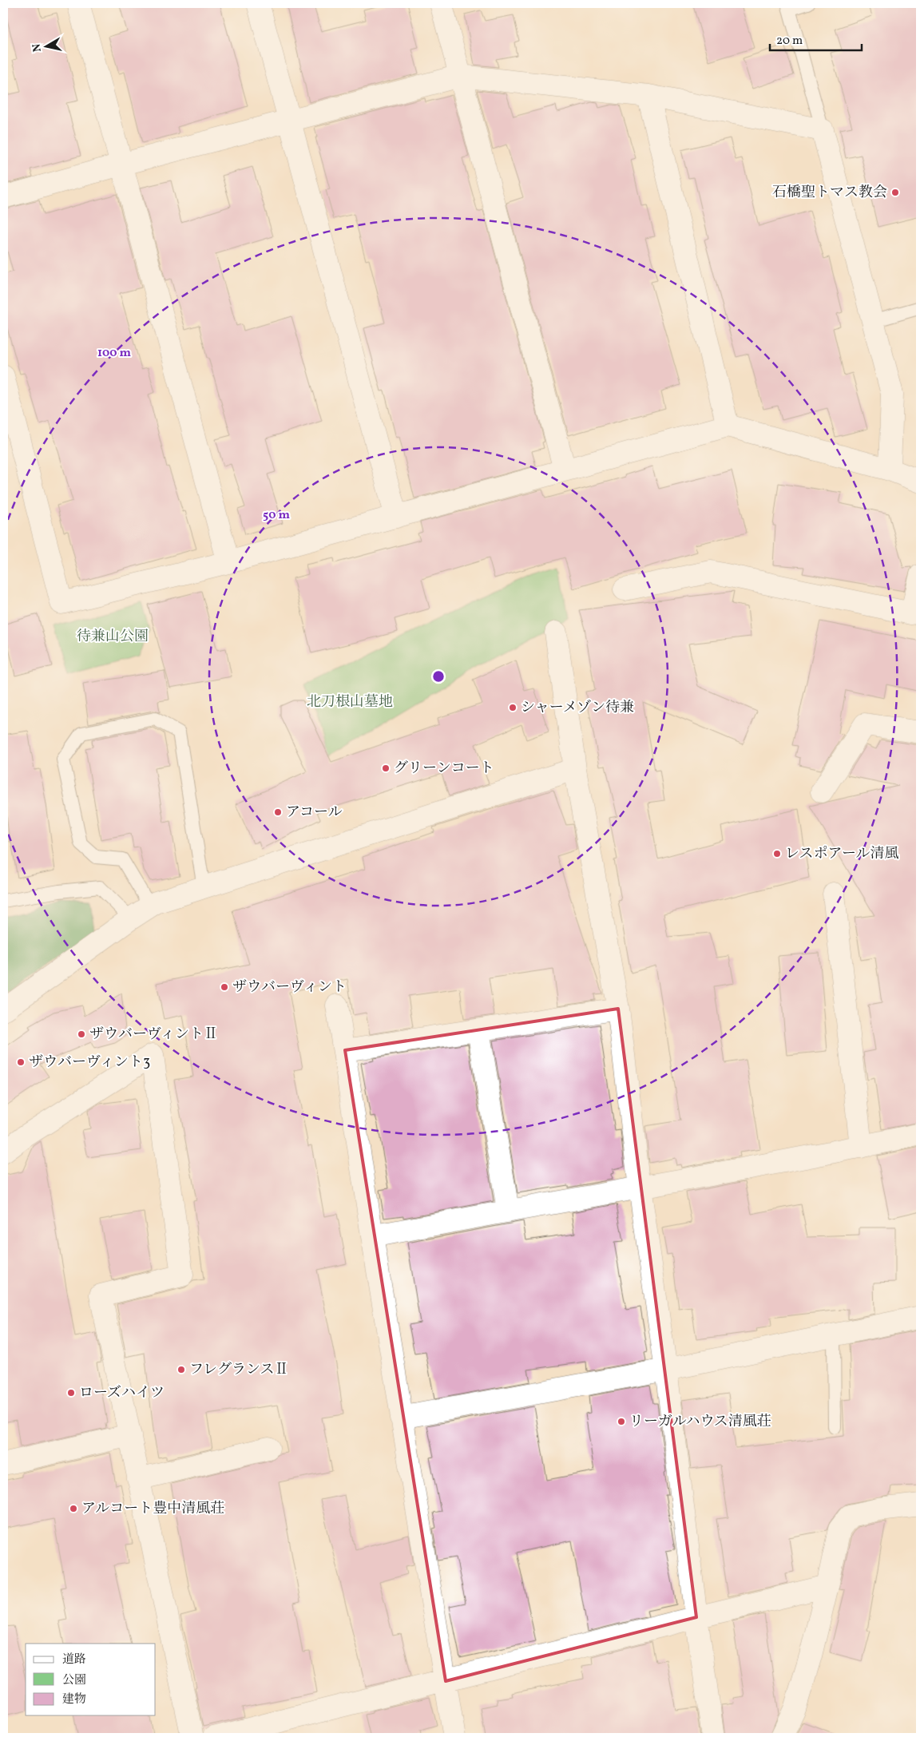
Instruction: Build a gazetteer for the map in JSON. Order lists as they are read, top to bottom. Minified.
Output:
{"parks":["待兼山公園","北刀根山墓地"],"places":["石橋聖トマス教会","シャーメゾン待兼","グリーンコート","アコール","レスポアール清風","ザウバーヴィント","ザウバーヴィントⅡ","ザウバーヴィント3","フレグランスⅡ","ローズハイツ","リーガルハウス清風荘","アルコート豊中清風荘"],"legend":["道路","公園","建物"],"scale_bar":"20 m","north":"left","rings":["100 m","50 m"]}
